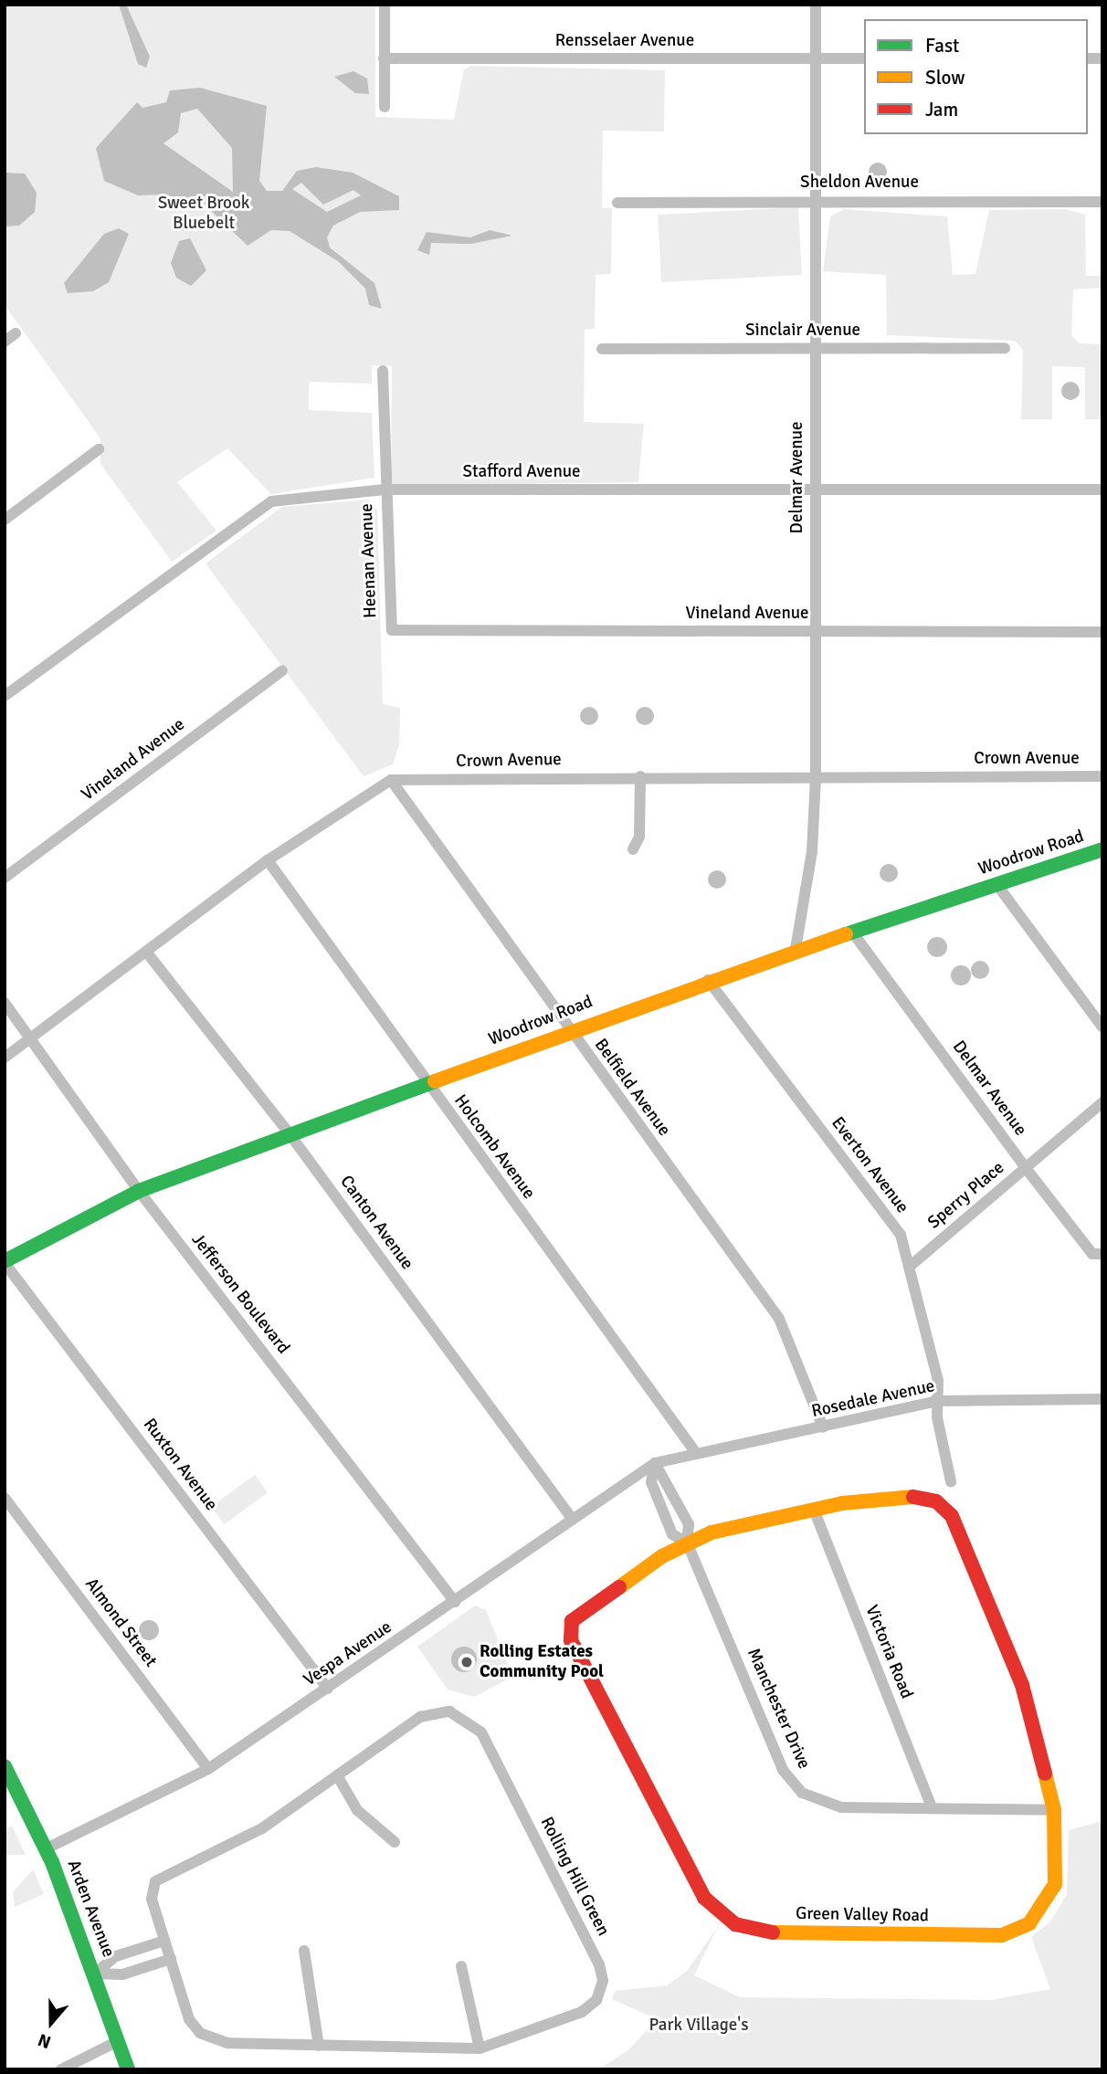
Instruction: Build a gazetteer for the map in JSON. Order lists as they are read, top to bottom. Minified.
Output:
{"streets":{"street":["Rensselaer Avenue","Sheldon Avenue","Sinclair Avenue","Stafford Avenue","Delmar Avenue","Heenan Avenue","Vineland Avenue","Crown Avenue","Woodrow Road","Belfield Avenue","Holcomb Avenue","Everton Avenue","Sperry Place","Canton Avenue","Jefferson Boulevard","Rosedale Avenue","Ruxton Avenue","Almond Street","Victoria Road","Vespa Avenue","Manchester Drive","Rolling Hill Green","Arden Avenue","Green Valley Road"]},"crossings":[["Rensselaer Avenue","Delmar Avenue"],["Sheldon Avenue","Delmar Avenue"],["Sinclair Avenue","Delmar Avenue"],["Stafford Avenue","Delmar Avenue"],["Stafford Avenue","Heenan Avenue"],["Delmar Avenue","Vineland Avenue"],["Delmar Avenue","Crown Avenue"],["Delmar Avenue","Woodrow Road"],["Delmar Avenue","Sperry Place"],["Heenan Avenue","Vineland Avenue"],["Crown Avenue","Belfield Avenue"],["Woodrow Road","Belfield Avenue"],["Woodrow Road","Holcomb Avenue"],["Woodrow Road","Everton Avenue"],["Woodrow Road","Canton Avenue"],["Woodrow Road","Jefferson Boulevard"],["Woodrow Road","Ruxton Avenue"],["Belfield Avenue","Rosedale Avenue"],["Holcomb Avenue","Rosedale Avenue"],["Everton Avenue","Sperry Place"],["Everton Avenue","Rosedale Avenue"],["Canton Avenue","Vespa Avenue"],["Jefferson Boulevard","Vespa Avenue"],["Rosedale Avenue","Vespa Avenue"],["Rosedale Avenue","Manchester Drive"],["Ruxton Avenue","Vespa Avenue"],["Almond Street","Vespa Avenue"],["Victoria Road","Manchester Drive"],["Victoria Road","Green Valley Road"],["Vespa Avenue","Manchester Drive"],["Vespa Avenue","Arden Avenue"],["Manchester Drive","Green Valley Road"]],"parks":["Sweet Brook Bluebelt","Park Village's"],"places":["Rolling Estates Community Pool"],"legend":["Fast","Slow","Jam"],"north":"bottom"}
